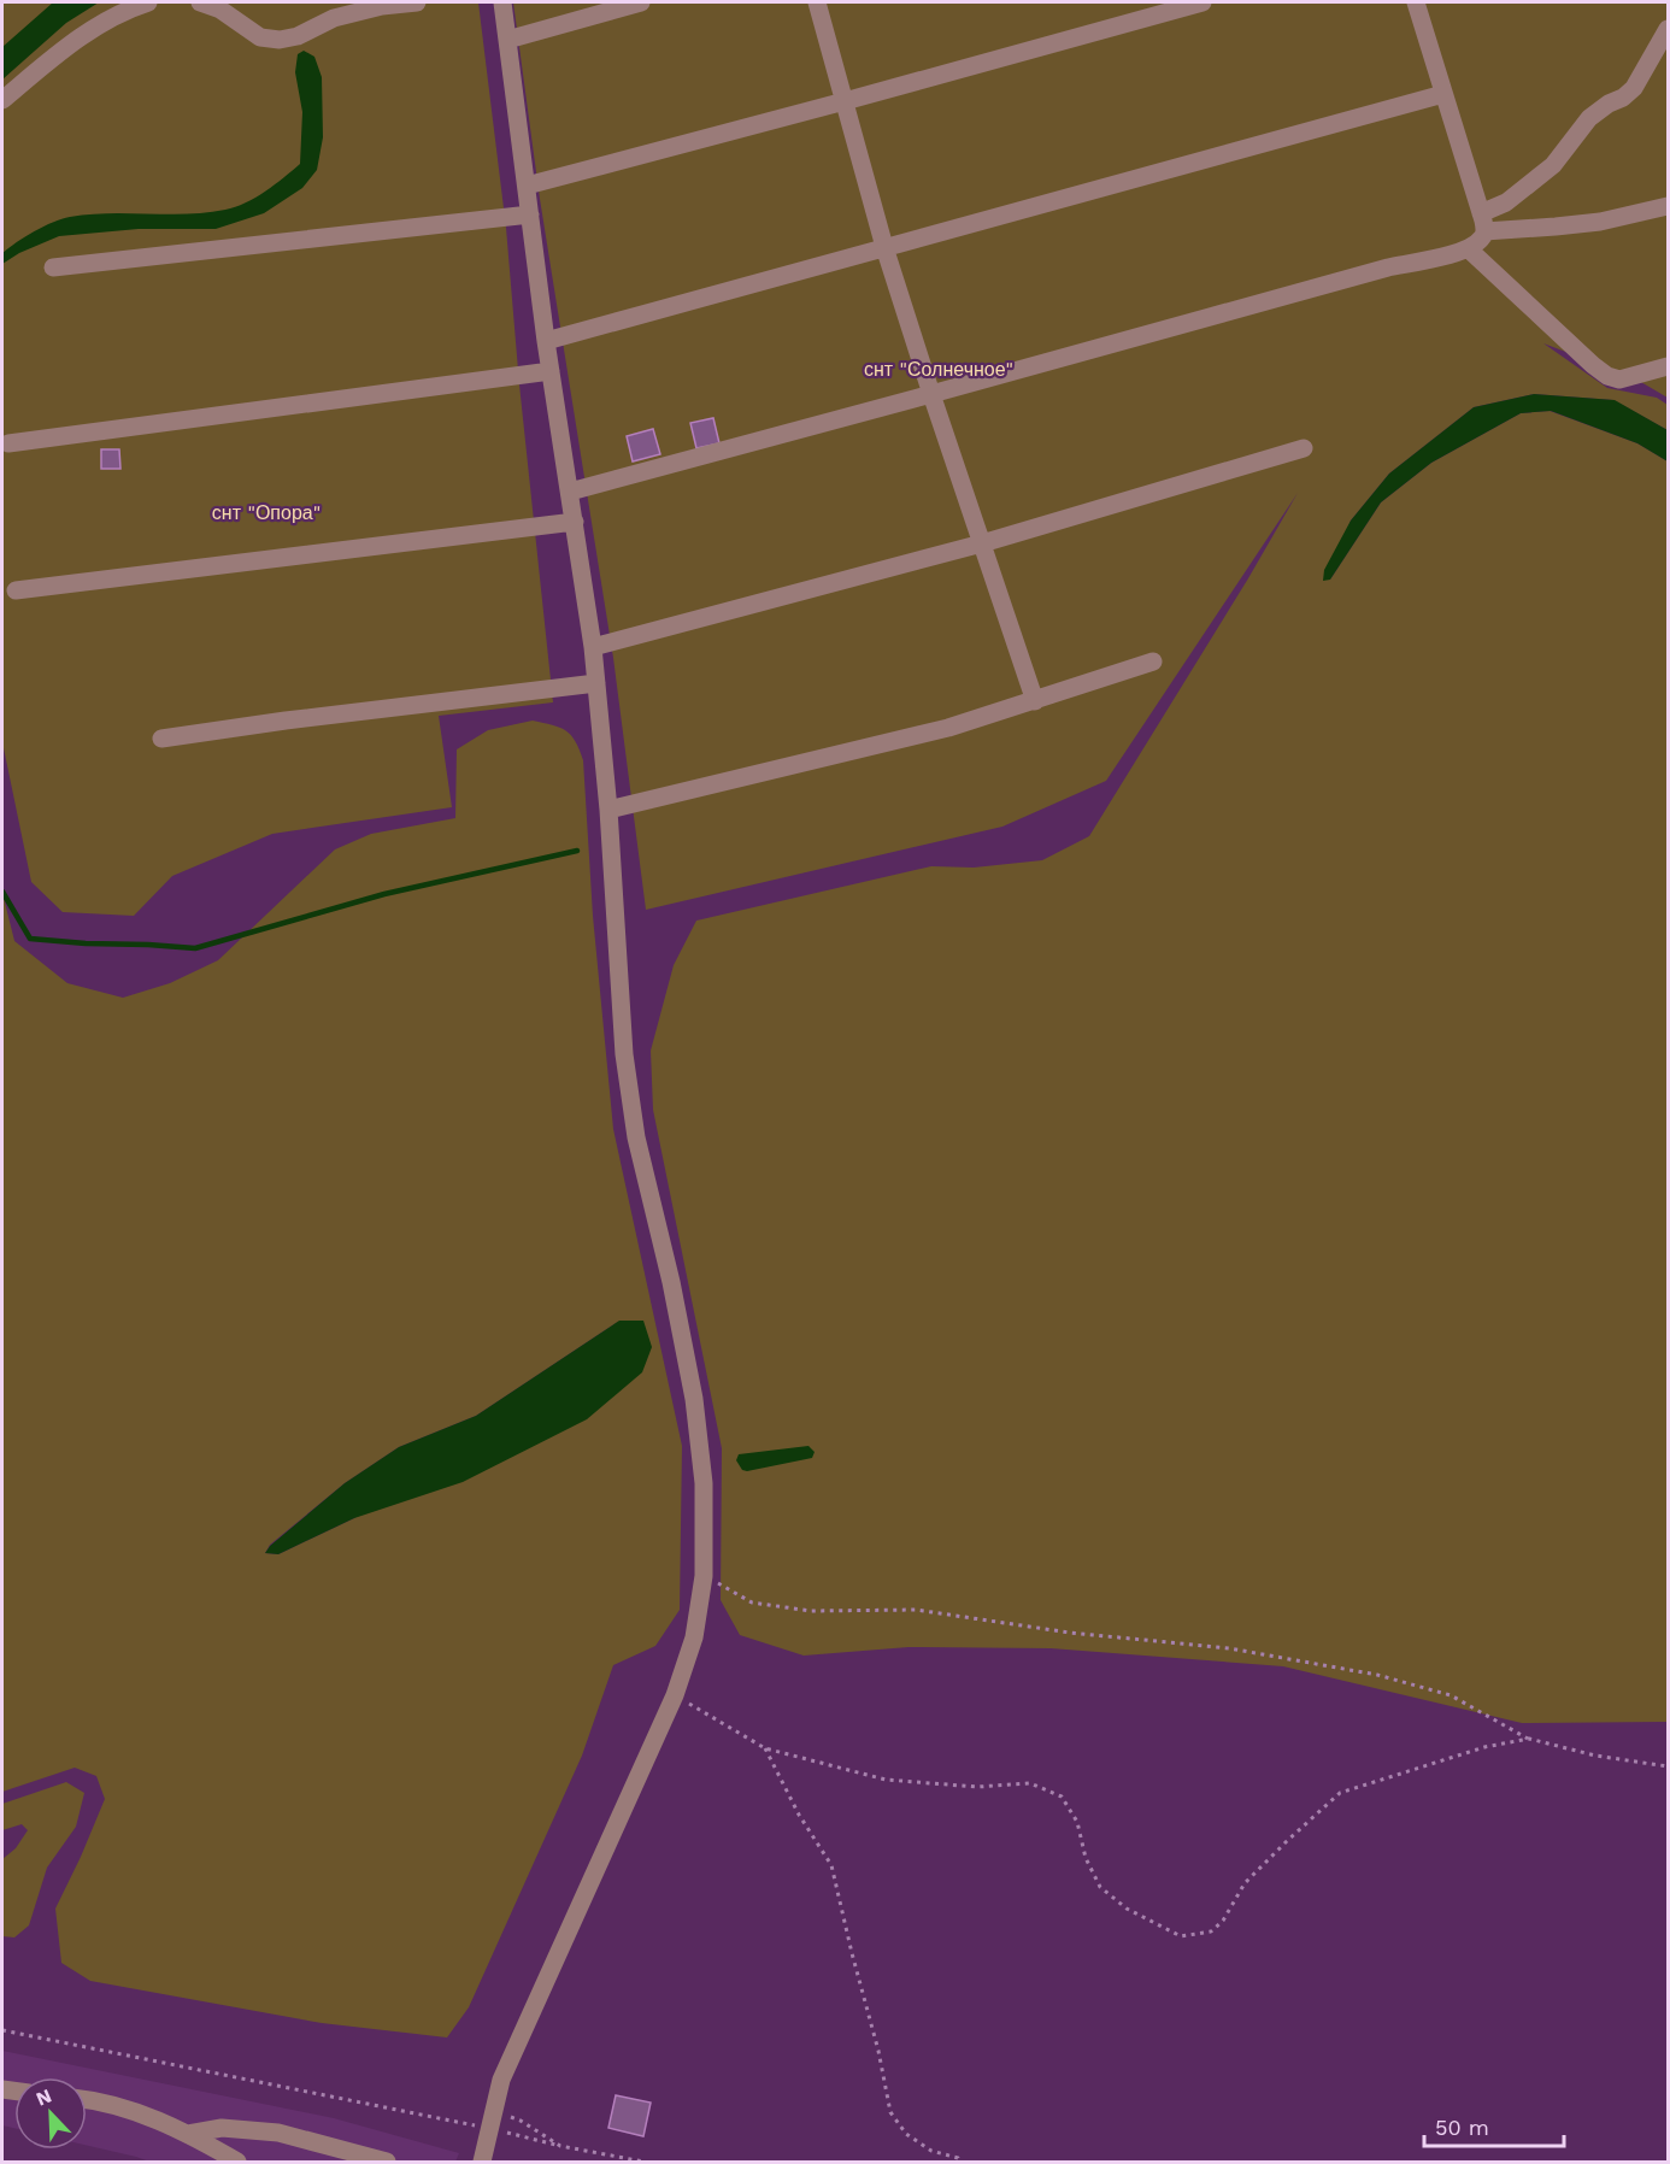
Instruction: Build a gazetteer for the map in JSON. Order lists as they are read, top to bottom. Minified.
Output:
{"parks":["снт \"Солнечное\"","снт \"Опора\""],"scale_bar":"50 m","north":"top left"}
